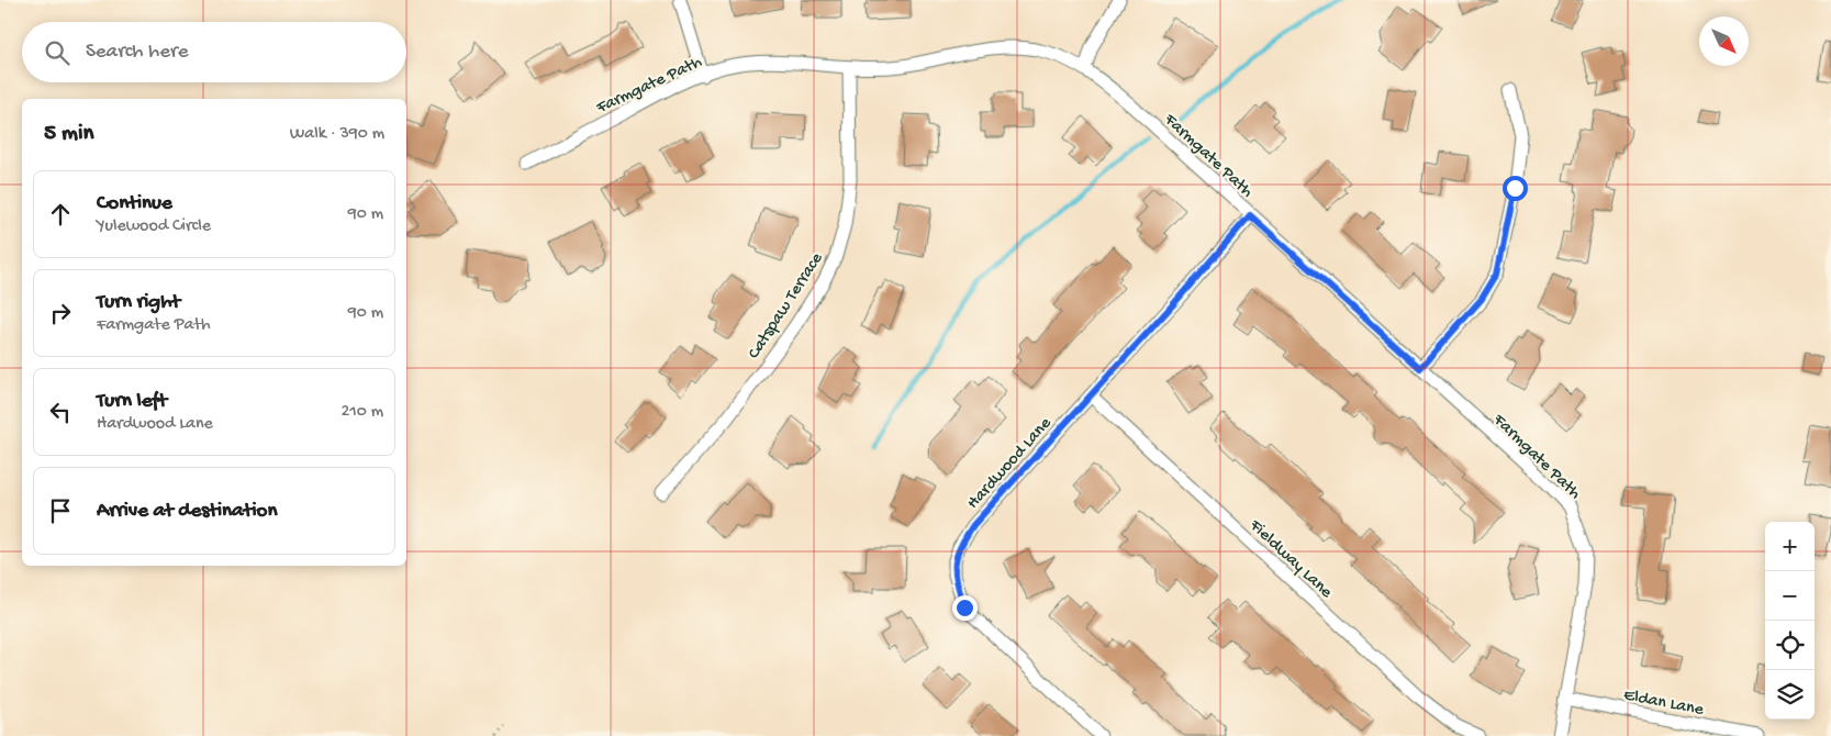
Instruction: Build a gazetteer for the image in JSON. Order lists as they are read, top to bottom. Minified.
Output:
{"streets":{"street":["Farmgate Path","Catspaw Terrace","Hardwood Lane","Fieldway Lane","Eldan Lane"]},"crossings":[["Farmgate Path","Catspaw Terrace"],["Farmgate Path","Hardwood Lane"],["Farmgate Path","Eldan Lane"],["Hardwood Lane","Fieldway Lane"]],"north":"bottom right","page":{"search":"Search here","heading":["5 min","Walk · 390 m"],"list":[["Continue","Yulewood Circle","90 m"],["Turn right","Farmgate Path","90 m"],["Turn left","Hardwood Lane","210 m"],"Arrive at destination"],"map_buttons":["+","−"]}}
